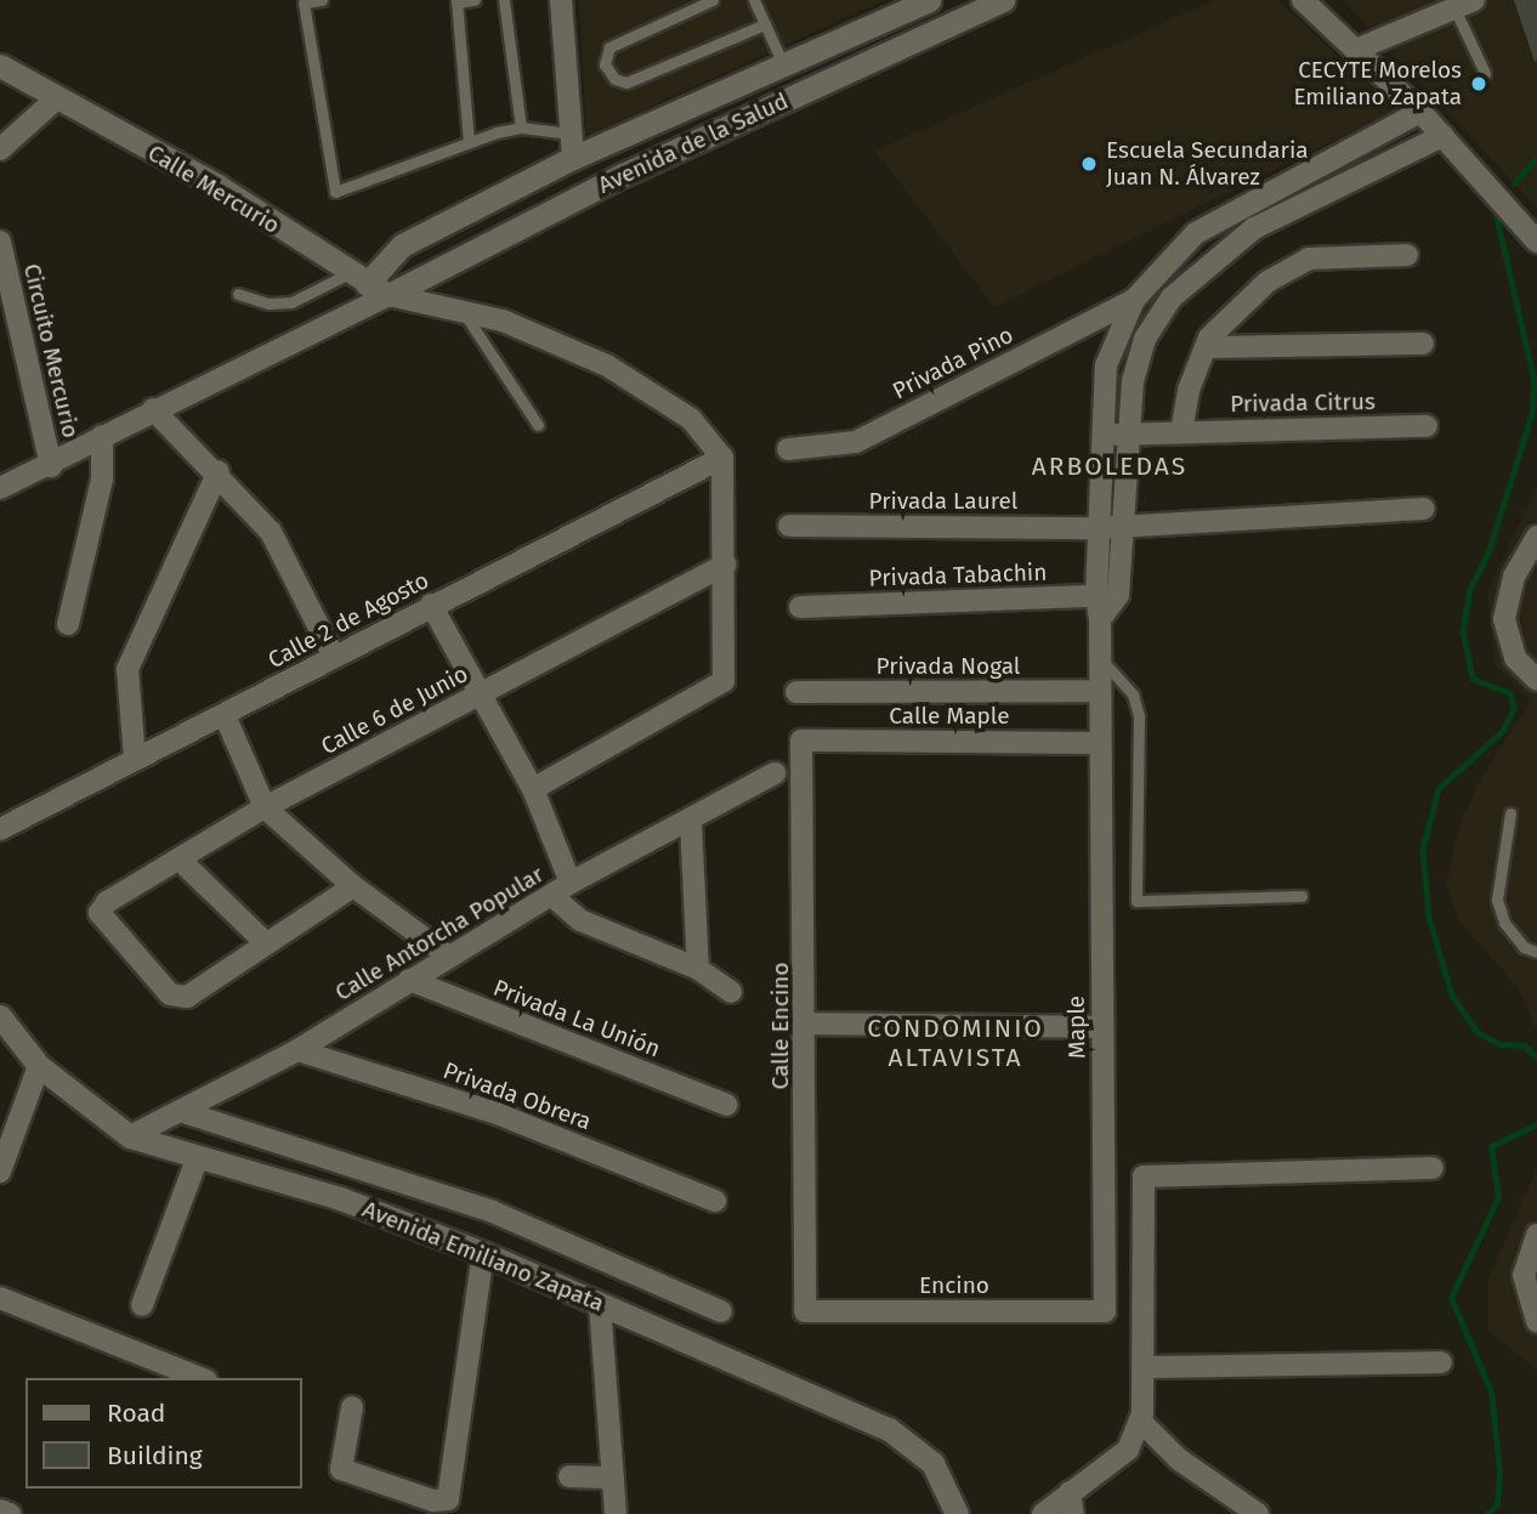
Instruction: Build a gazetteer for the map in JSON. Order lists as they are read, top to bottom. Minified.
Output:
{"streets":{"street":["Avenida de la Salud","Calle Mercurio","Circuito Mercurio","Privada Pino","Privada Citrus","Privada Laurel","Privada Tabachin","Calle 2 de Agosto","Privada Nogal","Calle 6 de Junio","Calle Maple","Calle Antorcha Popular","Privada La Unión","Calle Encino","Maple","Privada Obrera","Avenida Emiliano Zapata","Encino"]},"crossings":[["Avenida de la Salud","Calle Mercurio"],["Privada Tabachin","Maple"],["Privada Nogal","Maple"],["Calle Maple","Calle Encino"],["Calle Maple","Maple"],["Calle Antorcha Popular","Privada La Unión"],["Calle Antorcha Popular","Privada Obrera"],["Calle Antorcha Popular","Avenida Emiliano Zapata"],["Calle Encino","Encino"],["Maple","Encino"]],"districts":["ARBOLEDAS","CONDOMINIO ALTAVISTA"],"places":["CECYTE Morelos Emiliano Zapata","Escuela Secundaria Juan N. Álvarez"],"legend":["Road","Building"]}
